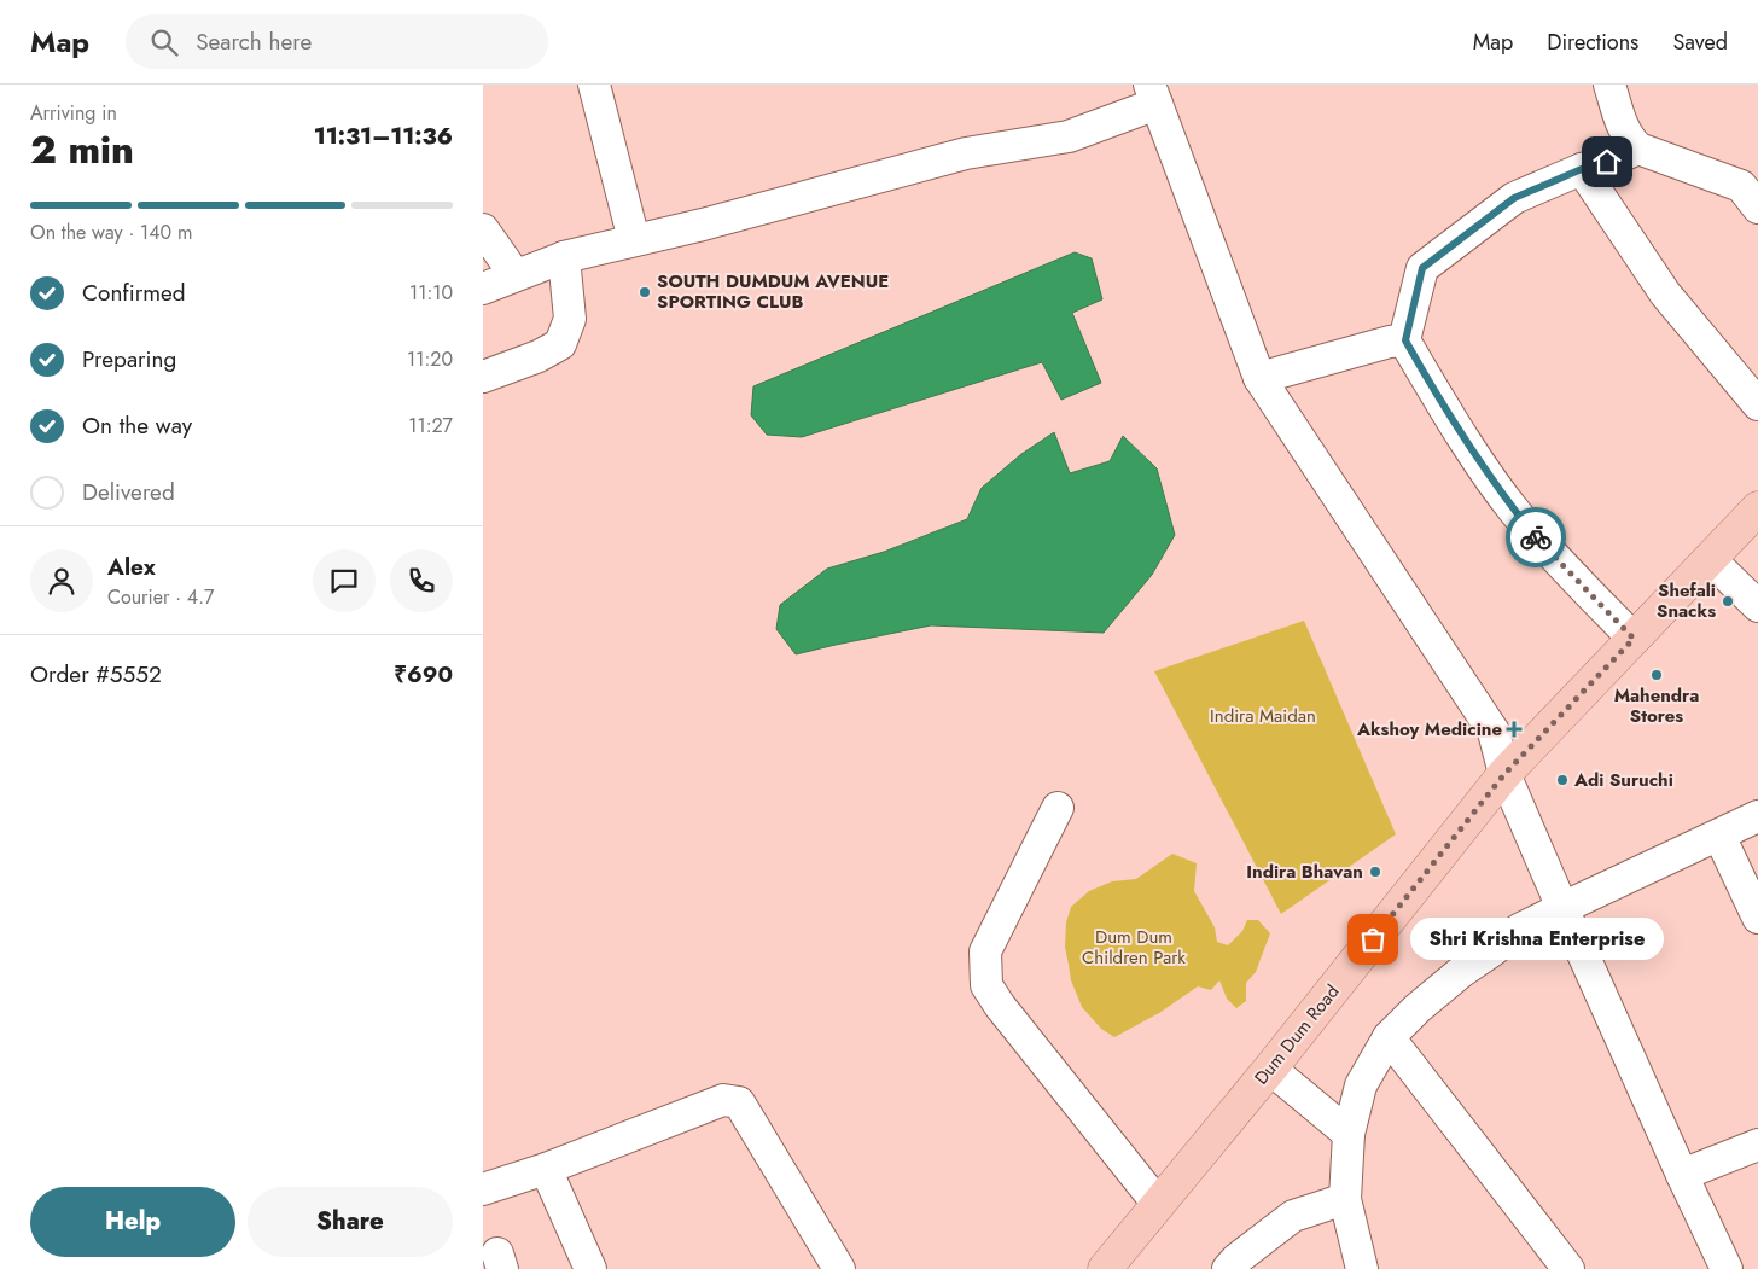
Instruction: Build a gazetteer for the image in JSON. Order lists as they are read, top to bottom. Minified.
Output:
{"streets":{"main road":["Dum Dum Road"]},"parks":["Indira Maidan","Dum Dum Children Park"],"places":{"other":["SOUTH DUMDUM AVENUE SPORTING CLUB","Shefali Snacks","Mahendra Stores","Adi Suruchi","Indira Bhavan","Shri Krishna Enterprise"],"health":["Akshoy Medicine"]},"page":{"header":"Map","search":"Search here","nav":["Map","Directions","Saved"],"heading":["2 min","Arriving in","11:31–11:36"],"panel":["Alex","Courier · 4.7","Order #5552","₹690"],"bar":"On the way · 140 m","list":[["Confirmed","11:10"],["Preparing","11:20"],["On the way","11:27"],"Delivered"],"bubble":"Shri Krishna Enterprise","buttons":["Help","Share"]}}
